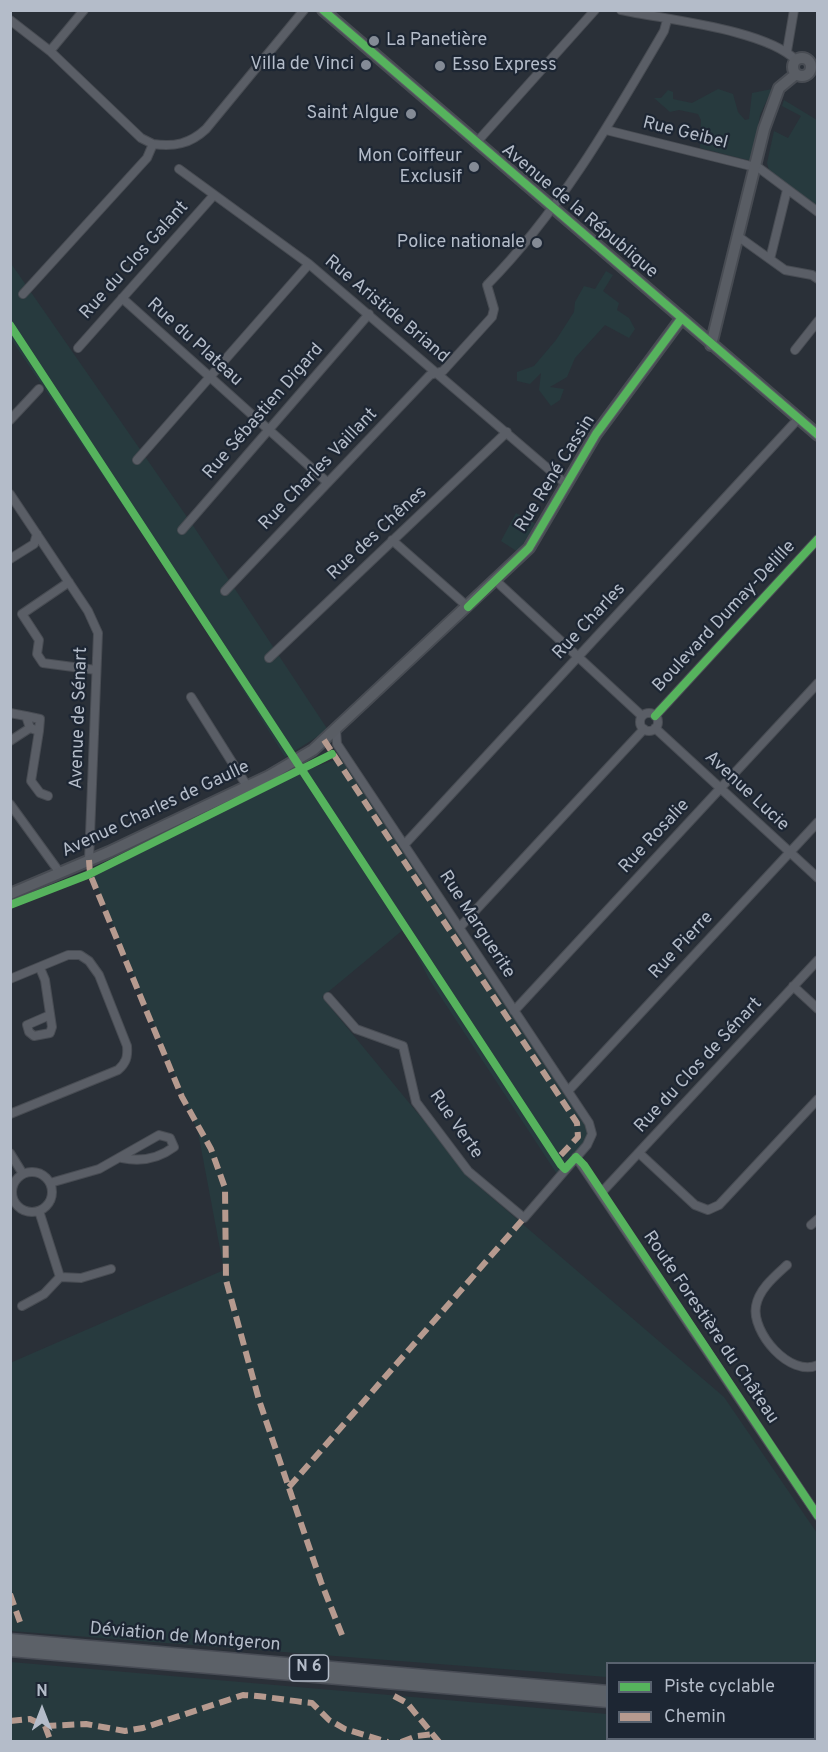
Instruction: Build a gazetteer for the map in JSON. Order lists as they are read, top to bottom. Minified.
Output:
{"streets":{"main road":["Avenue de la République","Rue René Cassin","Avenue Charles de Gaulle","Déviation de Montgeron","N 6"],"street":["Rue Geibel","Rue du Clos Galant","Rue Aristide Briand","Rue du Plateau","Rue Sébastien Digard","Rue Charles Vaillant","Rue des Chênes","Boulevard Dumay-Delille","Rue Charles","Avenue de Sénart","Avenue Lucie","Rue Rosalie","Rue Marguerite","Rue Pierre","Rue du Clos de Sénart","Rue Verte","Route Forestière du Château"]},"crossings":[["Avenue de la République","Rue Charles Vaillant"],["Avenue de la République","Rue René Cassin"],["Avenue de la République","Rue Charles"],["Rue du Clos Galant","Rue Aristide Briand"],["Rue du Clos Galant","Rue du Plateau"],["Rue Aristide Briand","Rue Sébastien Digard"],["Rue Aristide Briand","Rue Charles Vaillant"],["Rue Aristide Briand","Rue René Cassin"],["Rue Aristide Briand","Rue des Chênes"],["Rue du Plateau","Rue Sébastien Digard"],["Rue du Plateau","Rue Charles Vaillant"],["Rue René Cassin","Avenue Charles de Gaulle"],["Rue René Cassin","Rue Marguerite"],["Boulevard Dumay-Delille","Avenue Lucie"],["Rue Charles","Rue Marguerite"],["Avenue de Sénart","Avenue Charles de Gaulle"],["Avenue Lucie","Rue Rosalie"],["Avenue Lucie","Rue Pierre"],["Rue Rosalie","Rue Marguerite"],["Rue Marguerite","Rue Pierre"],["Rue Marguerite","Rue Verte"],["Rue Marguerite","Route Forestière du Château"],["Rue du Clos de Sénart","Route Forestière du Château"],["Rue Verte","Route Forestière du Château"]],"places":["La Panetière","Villa de Vinci","Esso Express","Saint Algue","Mon Coiffeur Exclusif","Police nationale"],"legend":["Piste cyclable","Chemin"],"north":"top"}
